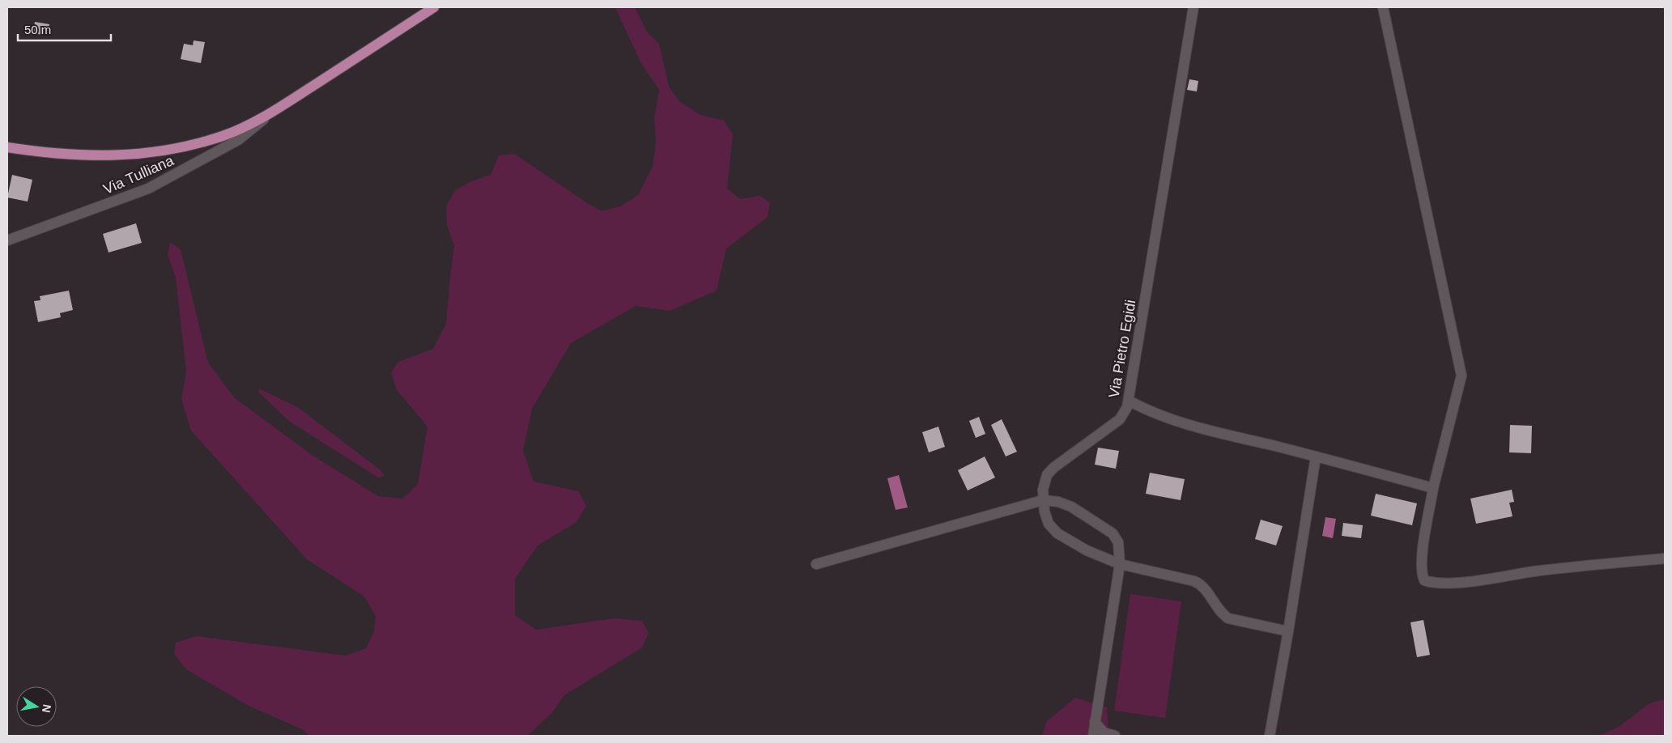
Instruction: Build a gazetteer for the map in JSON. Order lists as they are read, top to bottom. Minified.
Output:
{"streets":{"street":["Via Tulliana","Via Pietro Egidi"]},"scale_bar":"50 m","north":"right"}
